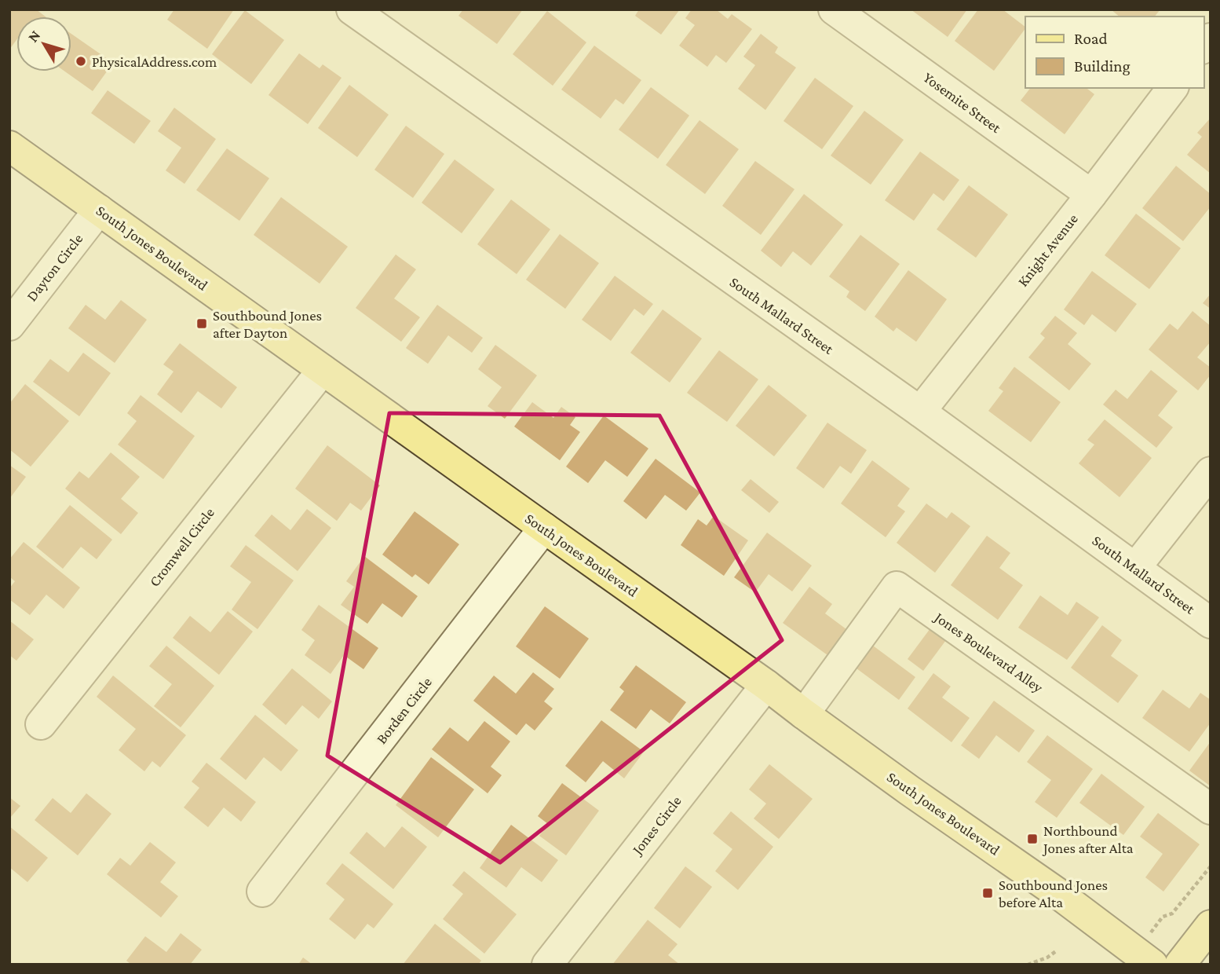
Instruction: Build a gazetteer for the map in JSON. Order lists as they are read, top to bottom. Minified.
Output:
{"streets":{"main road":["South Jones Boulevard"],"street":["Yosemite Street","Knight Avenue","Dayton Circle","South Mallard Street","Cromwell Circle","Jones Boulevard Alley","Borden Circle","Jones Circle"]},"crossings":[["Yosemite Street","Knight Avenue"],["South Jones Boulevard","Dayton Circle"],["South Jones Boulevard","Cromwell Circle"],["South Jones Boulevard","Jones Boulevard Alley"],["South Jones Boulevard","Borden Circle"],["South Jones Boulevard","Jones Circle"],["Knight Avenue","South Mallard Street"]],"places":{"other":["PhysicalAddress.com"],"transit":["Southbound Jones after Dayton","Northbound Jones after Alta","Southbound Jones before Alta"]},"legend":["Road","Building"],"north":"top left"}
